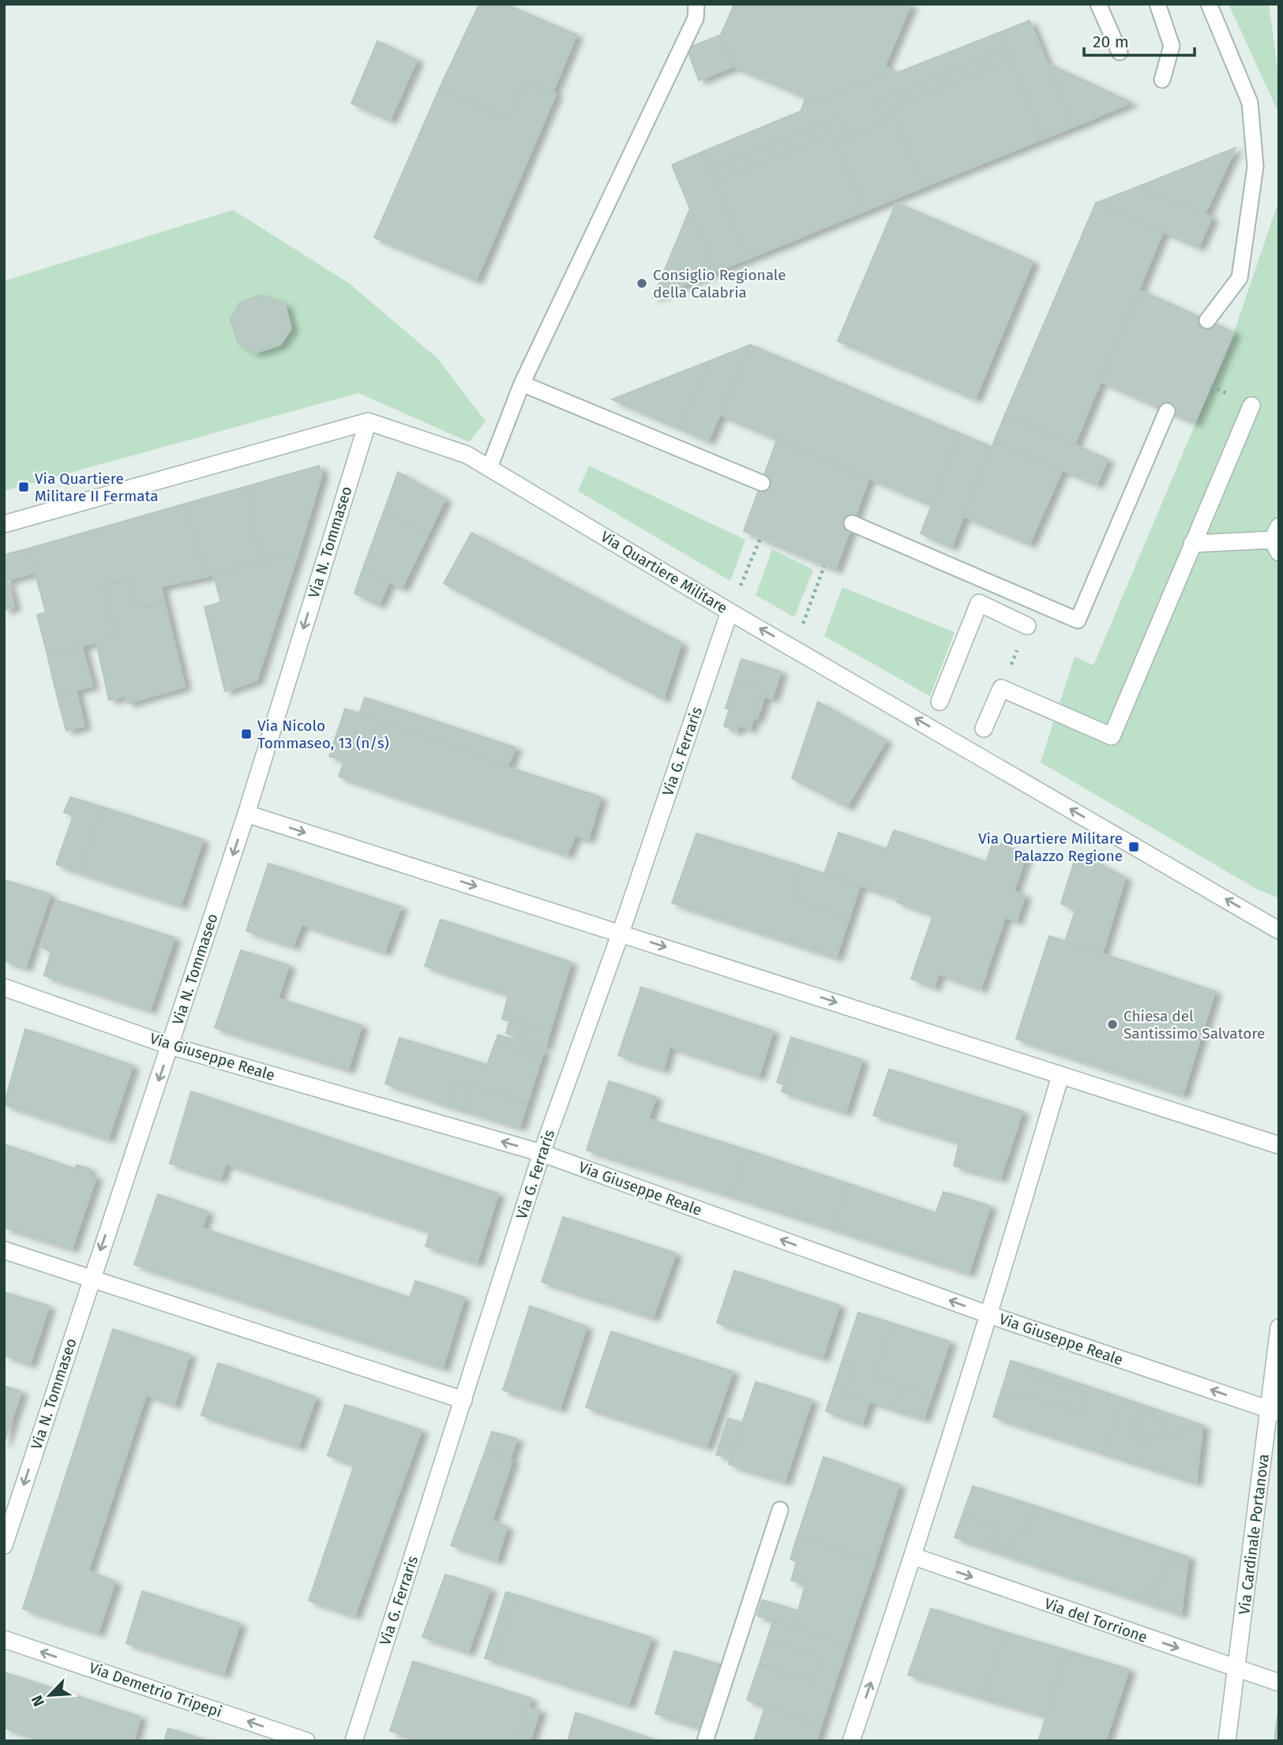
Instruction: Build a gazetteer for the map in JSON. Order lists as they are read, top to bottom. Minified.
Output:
{"streets":{"street":["Via N. Tommaseo","Via Quartiere Militare","Via G. Ferraris","Via Giuseppe Reale","Via Cardinale Portanova","Via del Torrione","Via Demetrio Tripepi"]},"crossings":[["Via N. Tommaseo","Via Quartiere Militare"],["Via N. Tommaseo","Via Giuseppe Reale"],["Via Quartiere Militare","Via G. Ferraris"],["Via G. Ferraris","Via Giuseppe Reale"],["Via Giuseppe Reale","Via Cardinale Portanova"],["Via Cardinale Portanova","Via del Torrione"]],"one_way":["Via N. Tommaseo","Via Quartiere Militare","Via Giuseppe Reale","Via del Torrione","Via Demetrio Tripepi"],"places":{"other":["Consiglio Regionale della Calabria","Chiesa del Santissimo Salvatore"],"transit":["Via Quartiere Militare II Fermata","Via Nicolo Tommaseo, 13 (n/s)","Via Quartiere Militare Palazzo Regione"]},"scale_bar":"20 m","north":"bottom left"}
